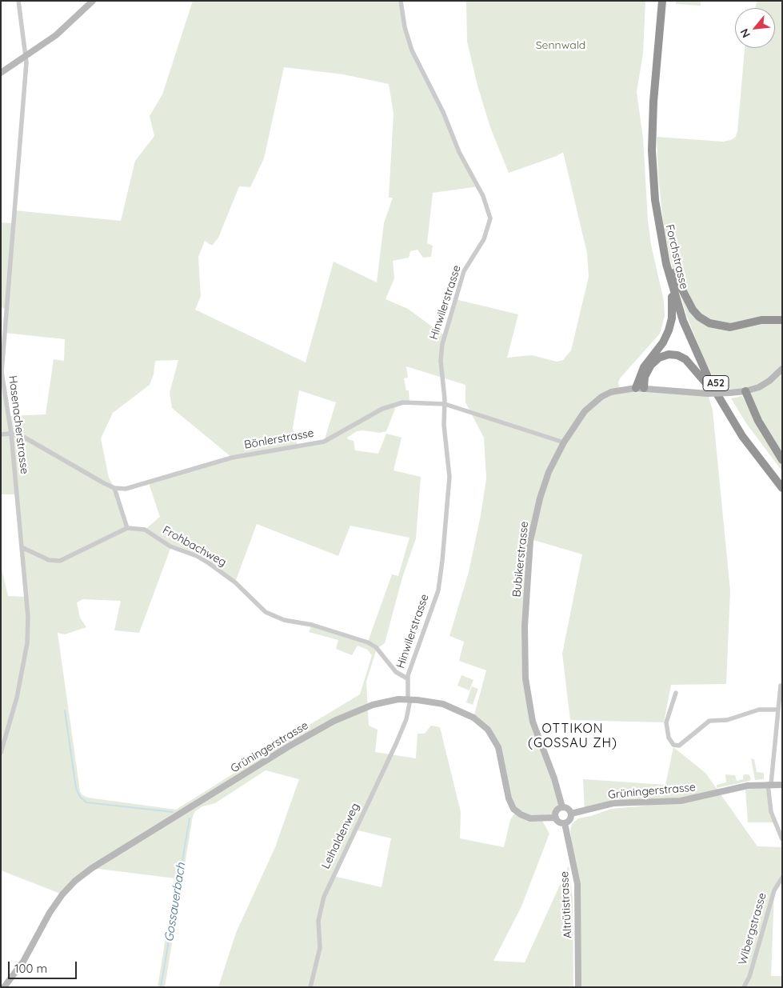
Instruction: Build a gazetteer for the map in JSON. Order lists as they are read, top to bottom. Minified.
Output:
{"streets":{"highway":["Forchstrasse","A52"],"main road":["Bubikerstrasse","Grüningerstrasse","Altrütistrasse"],"street":["Hinwilerstrasse","Hasenacherstrasse","Bönlerstrasse","Frohbachweg","Leihaldenweg","Wibergstrasse"]},"crossings":[["Hinwilerstrasse","Bönlerstrasse"],["Hinwilerstrasse","Frohbachweg"],["Hinwilerstrasse","Grüningerstrasse"],["Hinwilerstrasse","Leihaldenweg"],["Bönlerstrasse","Bubikerstrasse"],["Bubikerstrasse","Grüningerstrasse"],["Bubikerstrasse","Altrütistrasse"],["Grüningerstrasse","Leihaldenweg"],["Grüningerstrasse","Altrütistrasse"]],"districts":["OTTIKON (GOSSAU ZH)"],"water":["Gossauerbach"],"parks":["Sennwald"],"scale_bar":"100 m","north":"bottom left"}
